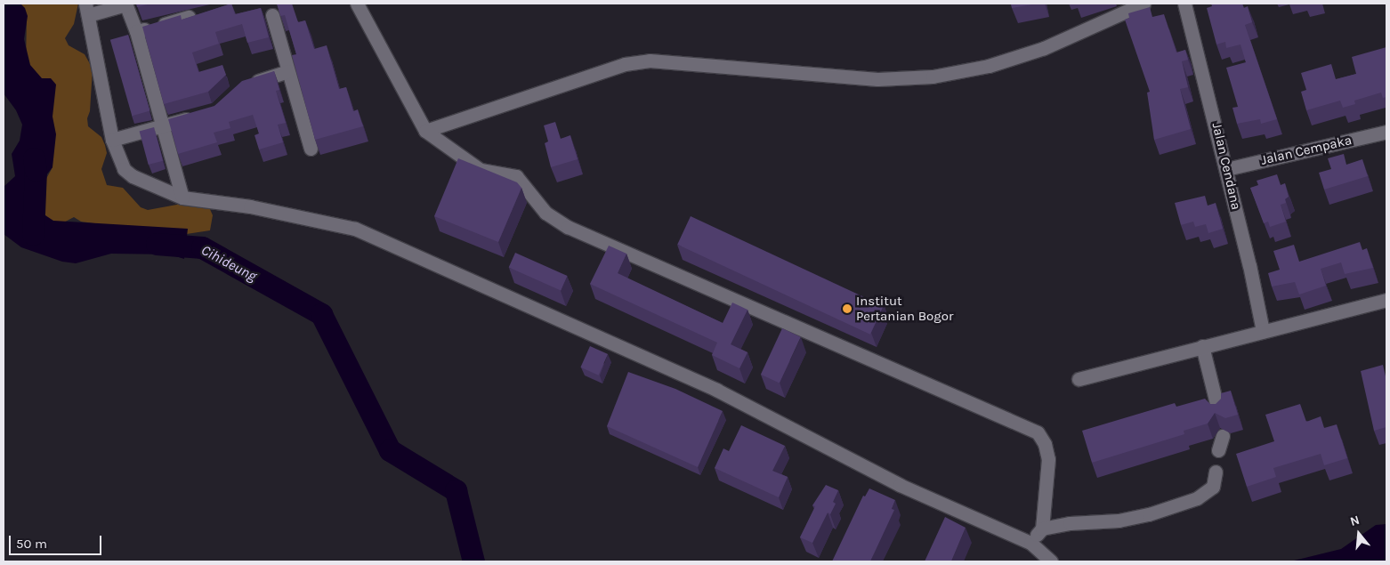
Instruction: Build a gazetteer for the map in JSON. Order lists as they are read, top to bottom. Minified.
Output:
{"streets":{"lane":["Jalan Cempaka","Jalan Cendana"]},"crossings":[["Jalan Cempaka","Jalan Cendana"]],"water":["Cihideung"],"places":["Institut Pertanian Bogor"],"scale_bar":"50 m","north":"top"}
